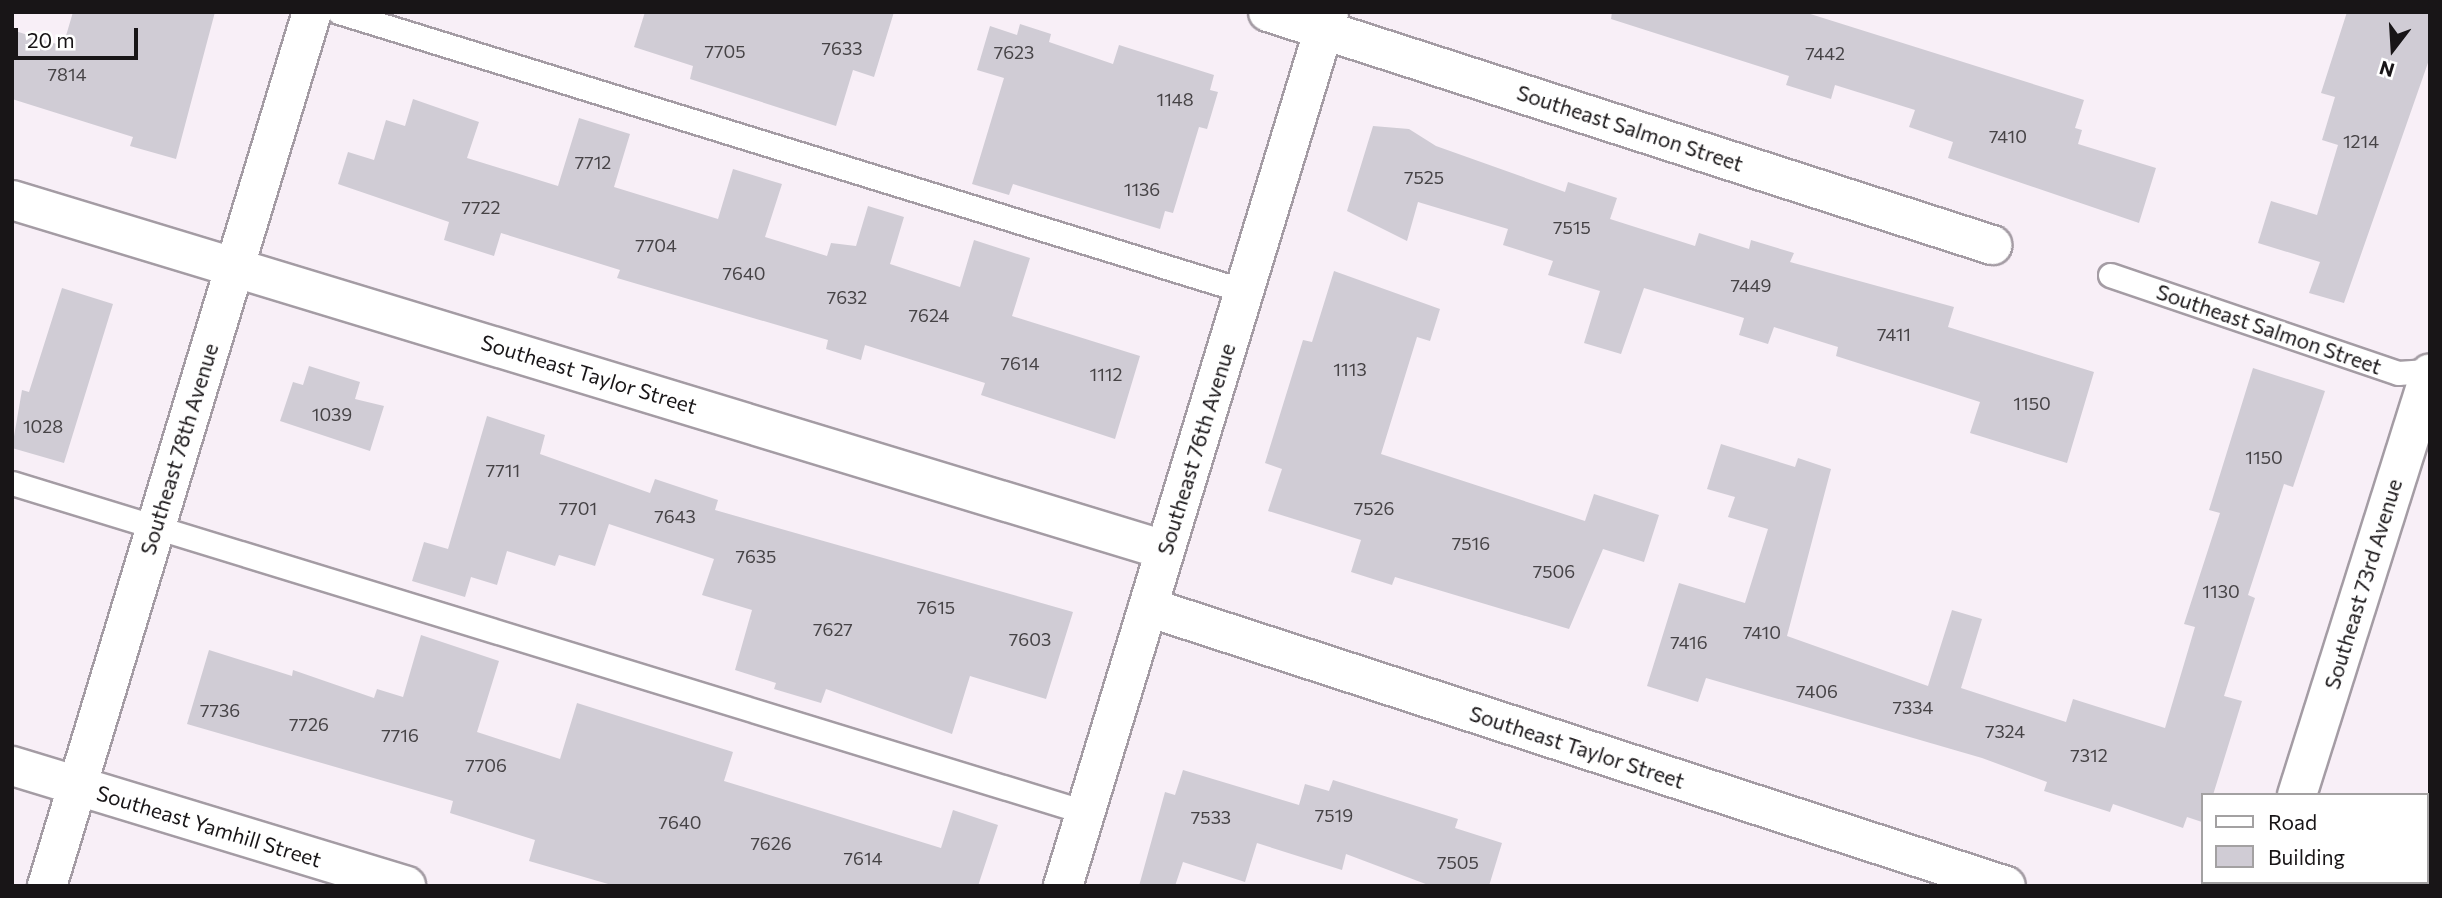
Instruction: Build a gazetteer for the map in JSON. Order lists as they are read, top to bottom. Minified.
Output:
{"streets":{"street":["Southeast Salmon Street","Southeast Taylor Street","Southeast 78th Avenue","Southeast 76th Avenue","Southeast 73rd Avenue","Southeast Yamhill Street"]},"crossings":[["Southeast Salmon Street","Southeast 76th Avenue"],["Southeast Salmon Street","Southeast 73rd Avenue"],["Southeast Taylor Street","Southeast 78th Avenue"],["Southeast Taylor Street","Southeast 76th Avenue"],["Southeast 78th Avenue","Southeast Yamhill Street"]],"house_numbers":["7633","7705","7623","7442","7814","1148","7410","1214","7712","7525","1136","7722","7515","7704","7640","7449","7632","7624","7411","7614","1113","1112","1150","1039","1028","1150","7711","7701","7526","7643","7516","7635","7506","1130","7615","7627","7410","7603","7416","7406","7334","7736","7726","7324","7716","7312","7706","7519","7533","7640","7626","7614","7505"],"legend":["Road","Building"],"scale_bar":"20 m","north":"bottom"}
